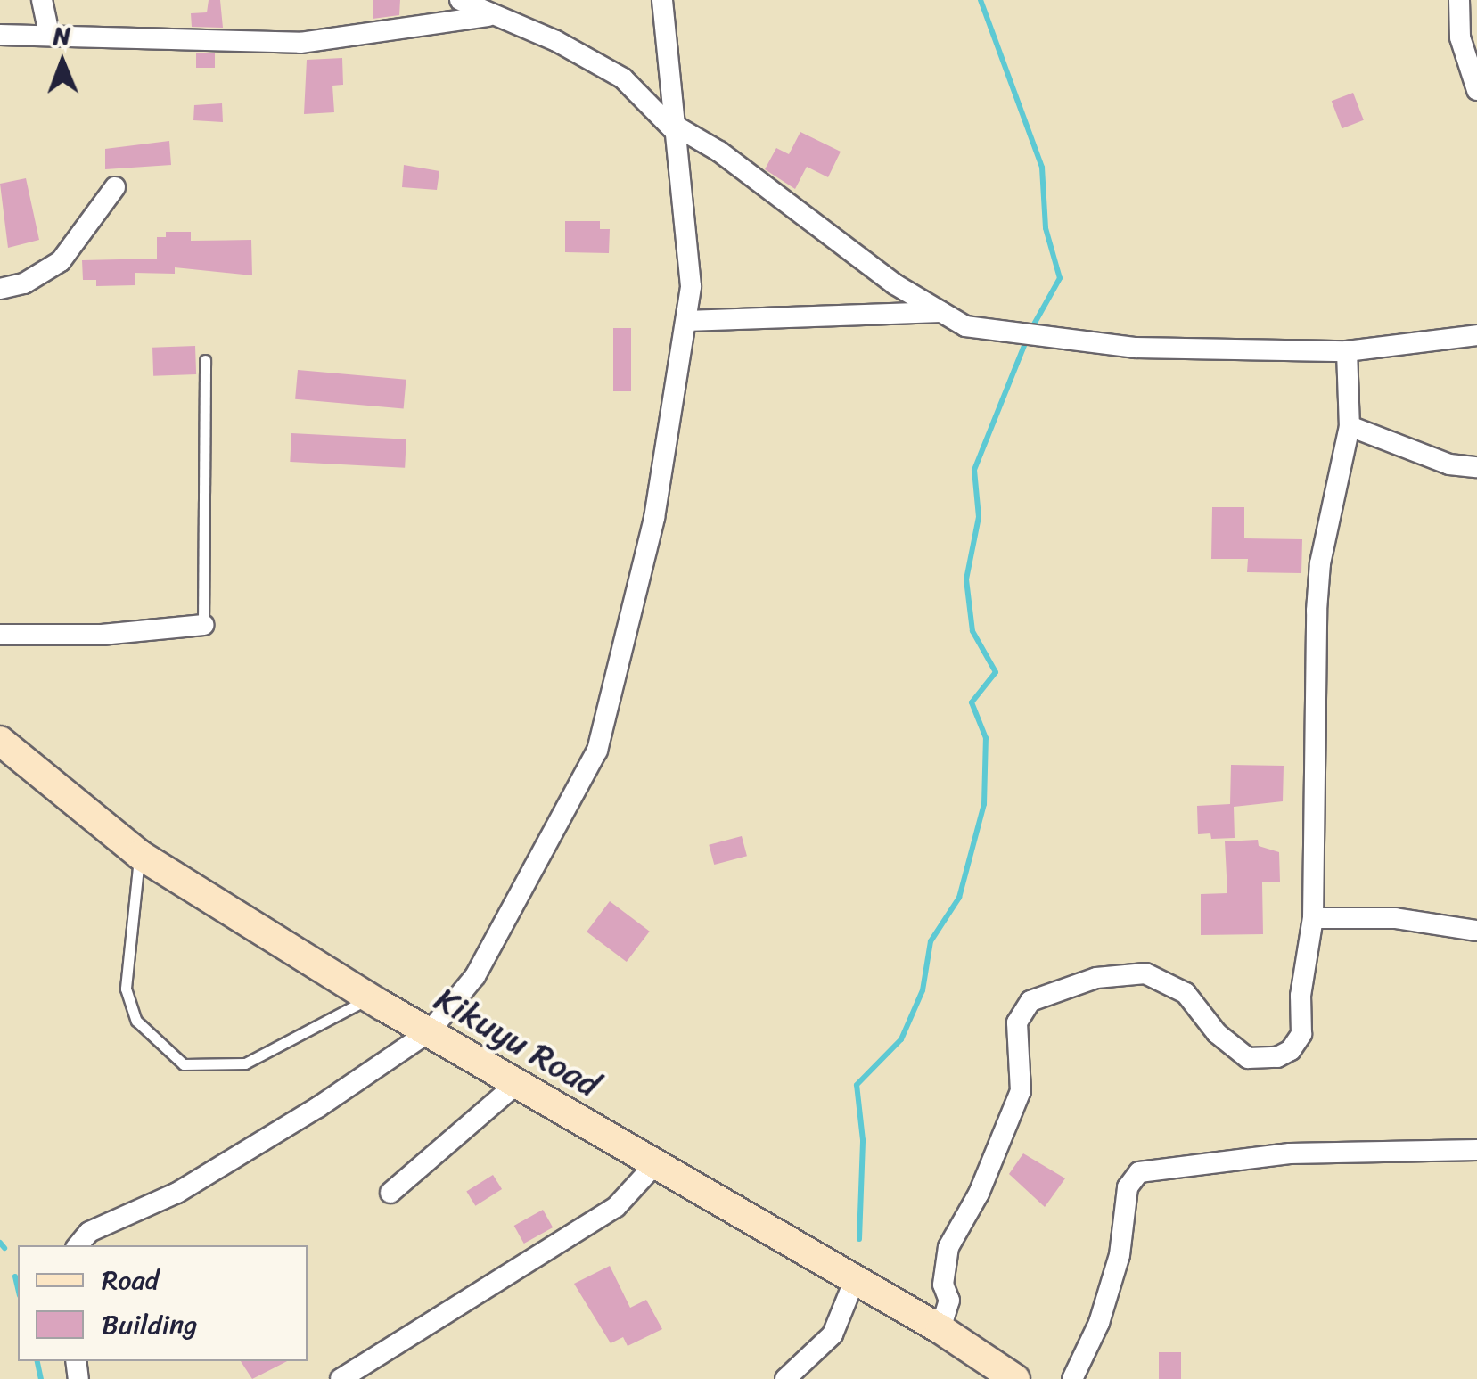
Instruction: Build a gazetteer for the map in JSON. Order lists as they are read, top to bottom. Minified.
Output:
{"streets":{"main road":["Kikuyu Road"]},"legend":["Road","Building"],"north":"top"}
